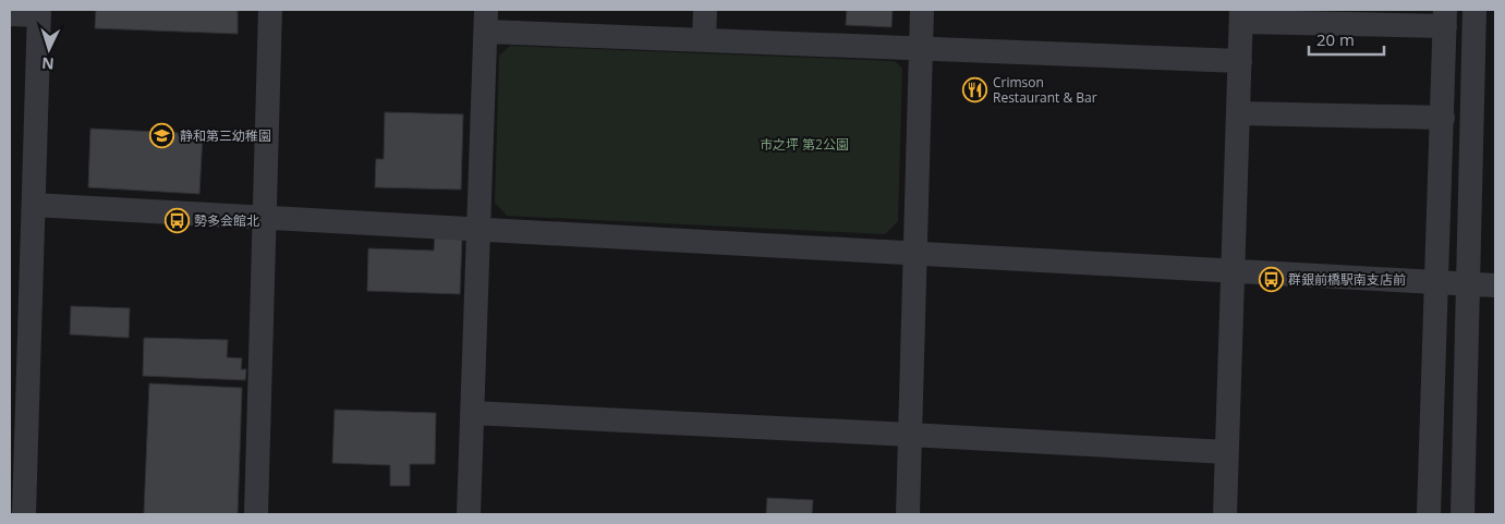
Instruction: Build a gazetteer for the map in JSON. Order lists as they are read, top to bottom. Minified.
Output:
{"parks":["市之坪 第2公園"],"places":{"restaurant":["Crimson Restaurant & Bar"],"school or university":["静和第三幼稚園"],"bus stop":["勢多会館北","群銀前橋駅南支店前"]},"scale_bar":"20 m","north":"bottom"}
